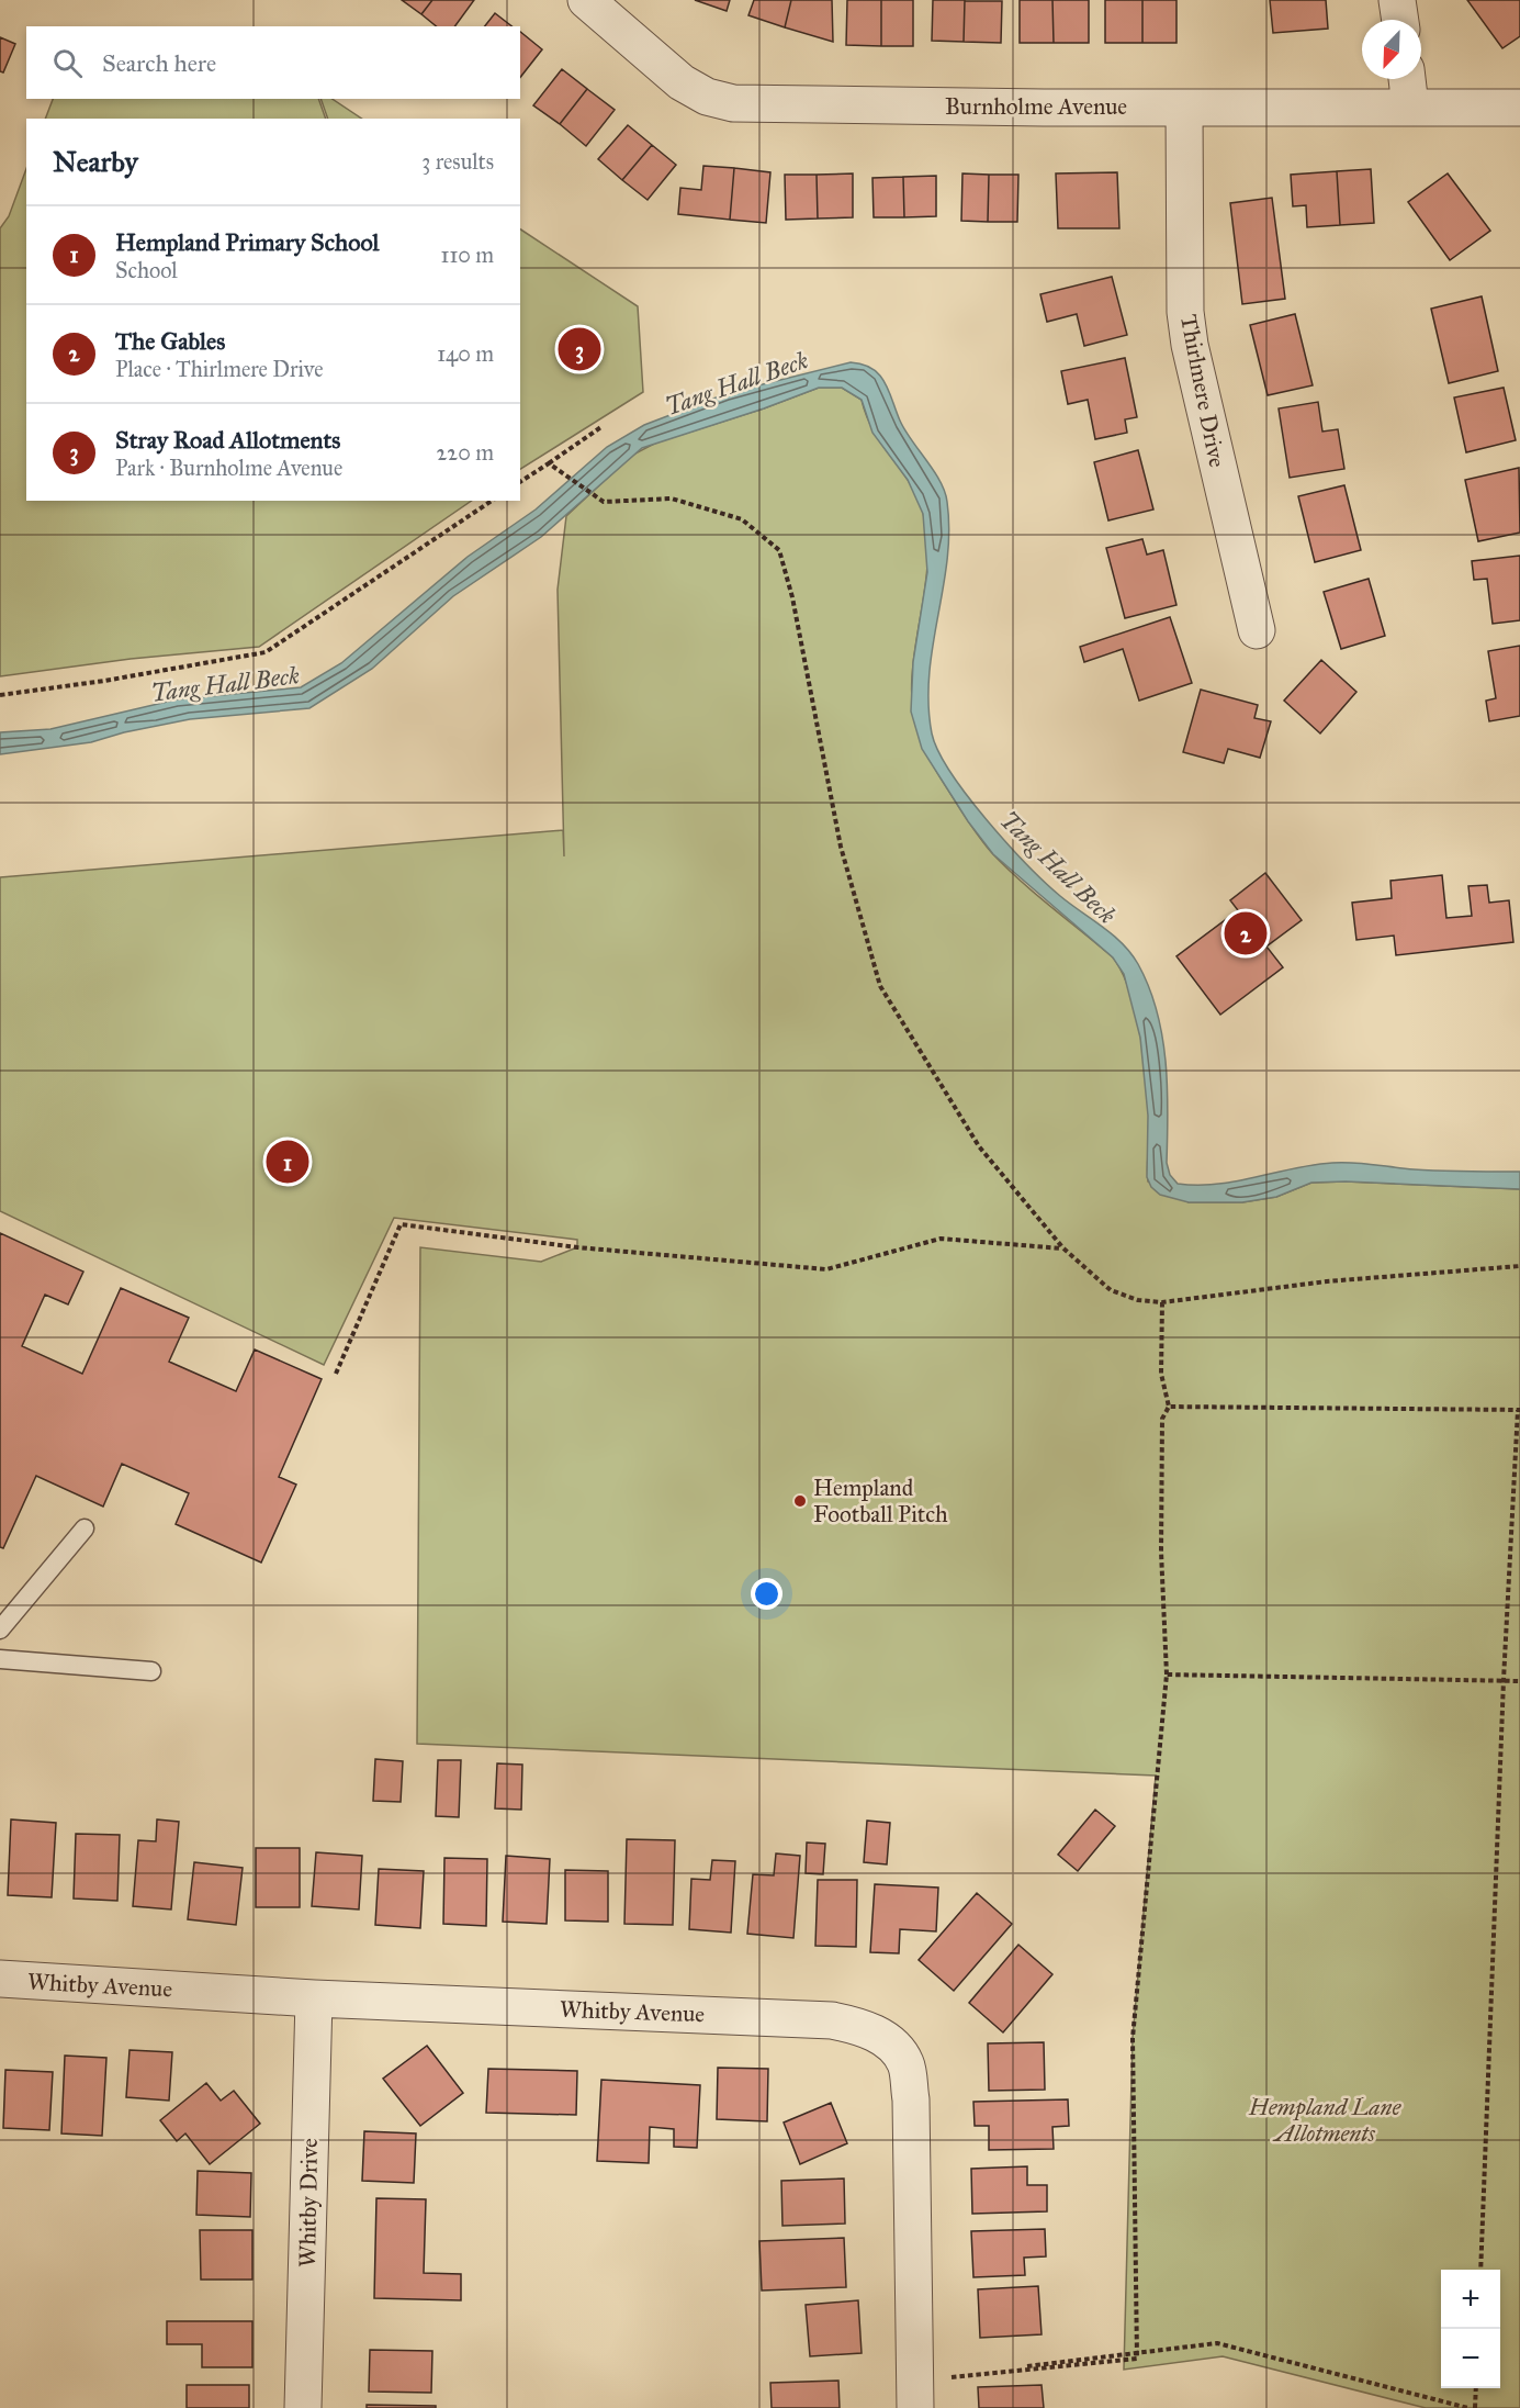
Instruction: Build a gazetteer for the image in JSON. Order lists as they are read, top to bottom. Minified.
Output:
{"streets":{"street":["Burnholme Avenue","Thirlmere Drive","Whitby Avenue","Whitby Drive"]},"crossings":[["Burnholme Avenue","Thirlmere Drive"],["Whitby Avenue","Whitby Drive"]],"water":["Tang Hall Beck"],"parks":["Hempland Lane Allotments"],"places":["Hempland Football Pitch"],"north":"bottom left","page":{"search":"Search here","heading":["Nearby","3 results"],"list":[{"mark":"1","name":"Hempland Primary School","note":"School","value":"110 m"},{"mark":"2","name":"The Gables","note":"Place · Thirlmere Drive","value":"140 m"},{"mark":"3","name":"Stray Road Allotments","note":"Park · Burnholme Avenue","value":"220 m"}],"pins":["3","2","1"],"map_buttons":["+","−"]}}
